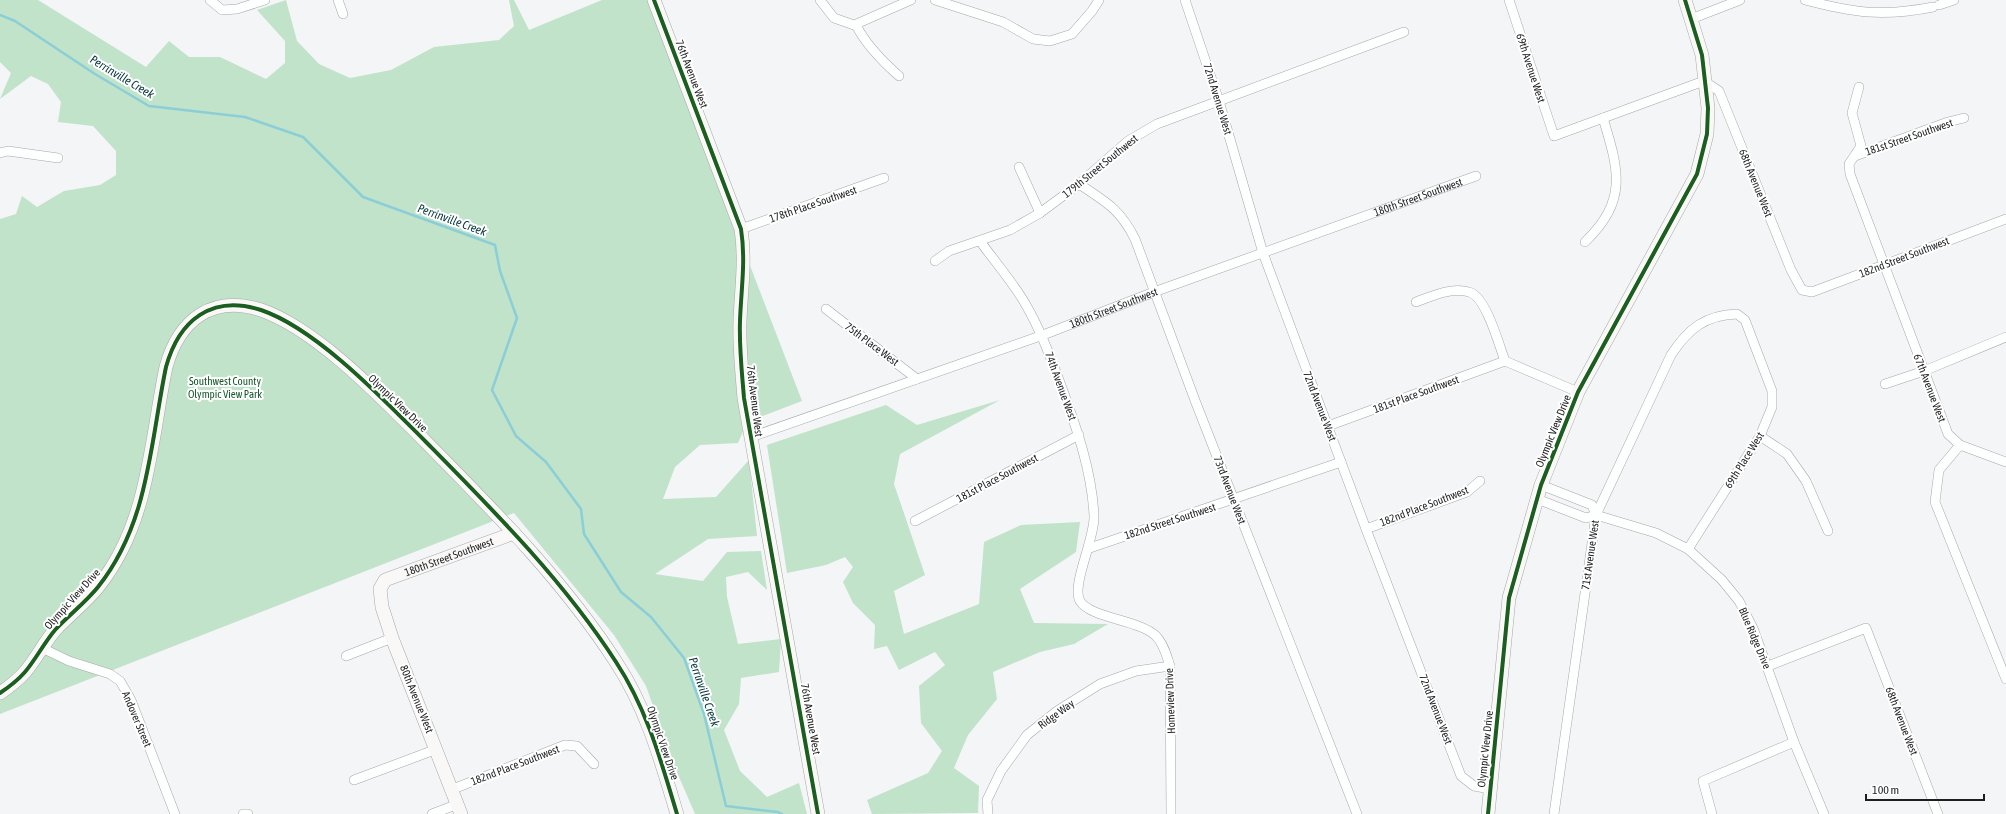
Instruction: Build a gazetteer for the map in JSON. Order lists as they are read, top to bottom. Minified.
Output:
{"streets":{"main road":["76th Avenue West","180th Street Southwest","Olympic View Drive","80th Avenue West"],"street":["69th Avenue West","72nd Avenue West","181st Street Southwest","179th Street Southwest","68th Avenue West","178th Place Southwest","182nd Street Southwest","75th Place West","74th Avenue West","67th Avenue West","181st Place Southwest","69th Place West","73rd Avenue West","182nd Place Southwest","71st Avenue West","Blue Ridge Drive","Homeview Drive","Ridge Way","Andover Street"]},"crossings":[["76th Avenue West","180th Street Southwest"],["76th Avenue West","178th Place Southwest"],["72nd Avenue West","179th Street Southwest"],["72nd Avenue West","180th Street Southwest"],["72nd Avenue West","182nd Street Southwest"],["72nd Avenue West","181st Place Southwest"],["72nd Avenue West","Olympic View Drive"],["72nd Avenue West","182nd Place Southwest"],["181st Street Southwest","67th Avenue West"],["179th Street Southwest","74th Avenue West"],["179th Street Southwest","73rd Avenue West"],["68th Avenue West","182nd Street Southwest"],["68th Avenue West","Olympic View Drive"],["68th Avenue West","Blue Ridge Drive"],["180th Street Southwest","75th Place West"],["180th Street Southwest","74th Avenue West"],["180th Street Southwest","Olympic View Drive"],["180th Street Southwest","73rd Avenue West"],["180th Street Southwest","80th Avenue West"],["182nd Street Southwest","74th Avenue West"],["182nd Street Southwest","67th Avenue West"],["182nd Street Southwest","73rd Avenue West"],["182nd Street Southwest","Homeview Drive"],["74th Avenue West","181st Place Southwest"],["74th Avenue West","Homeview Drive"],["Olympic View Drive","Blue Ridge Drive"],["Olympic View Drive","Andover Street"],["69th Place West","71st Avenue West"],["69th Place West","Blue Ridge Drive"],["182nd Place Southwest","80th Avenue West"],["71st Avenue West","Blue Ridge Drive"],["Homeview Drive","Ridge Way"]],"water":["Perrinville Creek"],"parks":["Southwest County Olympic View Park"],"scale_bar":"100 m"}
